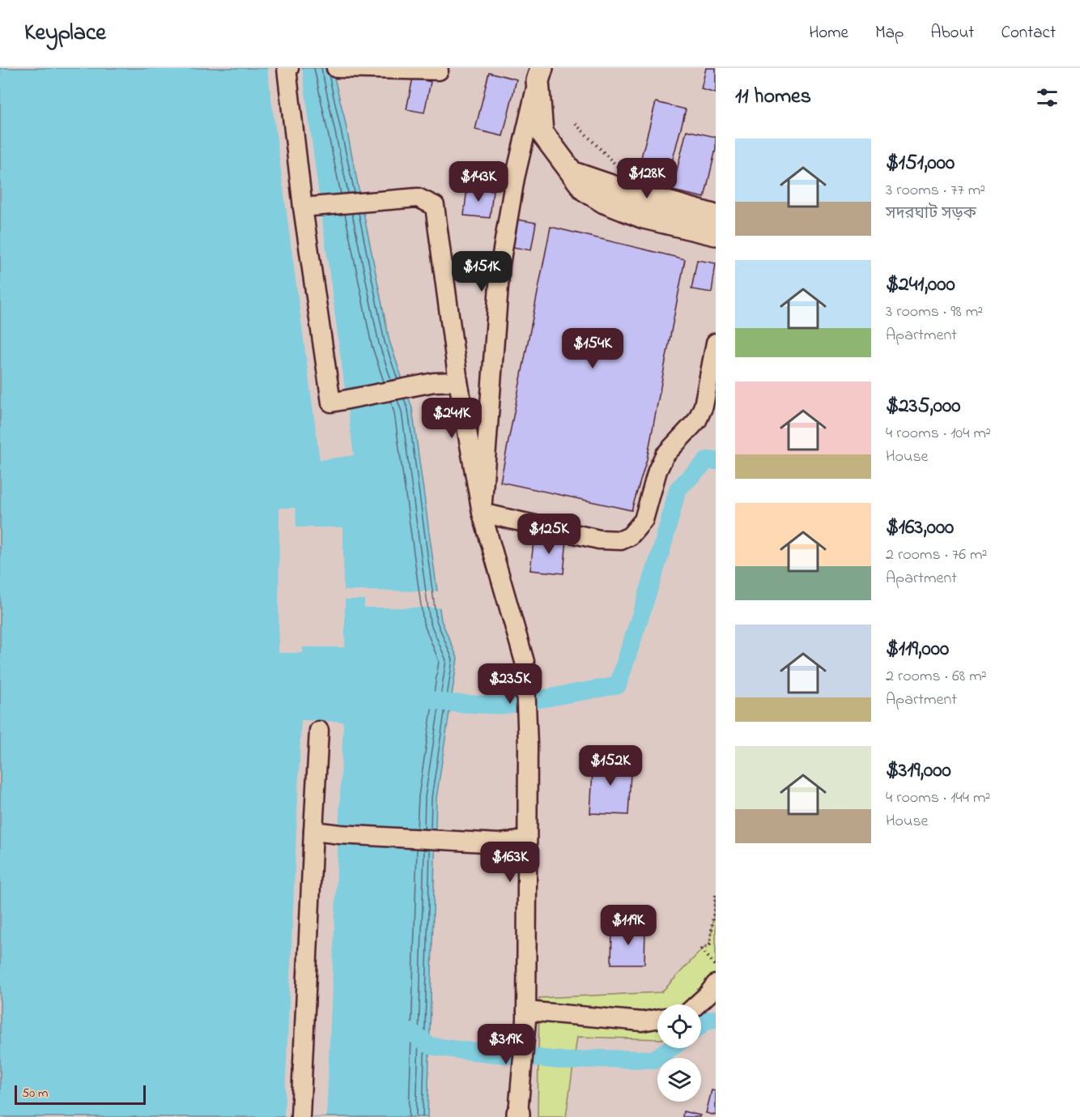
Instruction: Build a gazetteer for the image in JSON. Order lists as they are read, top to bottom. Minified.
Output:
{"scale_bar":"50 m","page":{"header":"Keyplace","nav":["Home","Map","About","Contact"],"heading":"11 homes","list":[{"name":"$151,000","note":"3 rooms · 77 m² · সদরঘাট সড়ক"},{"name":"$241,000","note":"3 rooms · 98 m² · Apartment"},{"name":"$235,000","note":"4 rooms · 104 m² · House"},{"name":"$163,000","note":"2 rooms · 76 m² · Apartment"},{"name":"$119,000","note":"2 rooms · 68 m² · Apartment"},{"name":"$319,000","note":"4 rooms · 144 m² · House"}],"price":["$128K","$143K","$151K","$154K","$241K","$125K","$235K","$152K","$163K","$119K","$319K"],"scale":"50 m"}}
